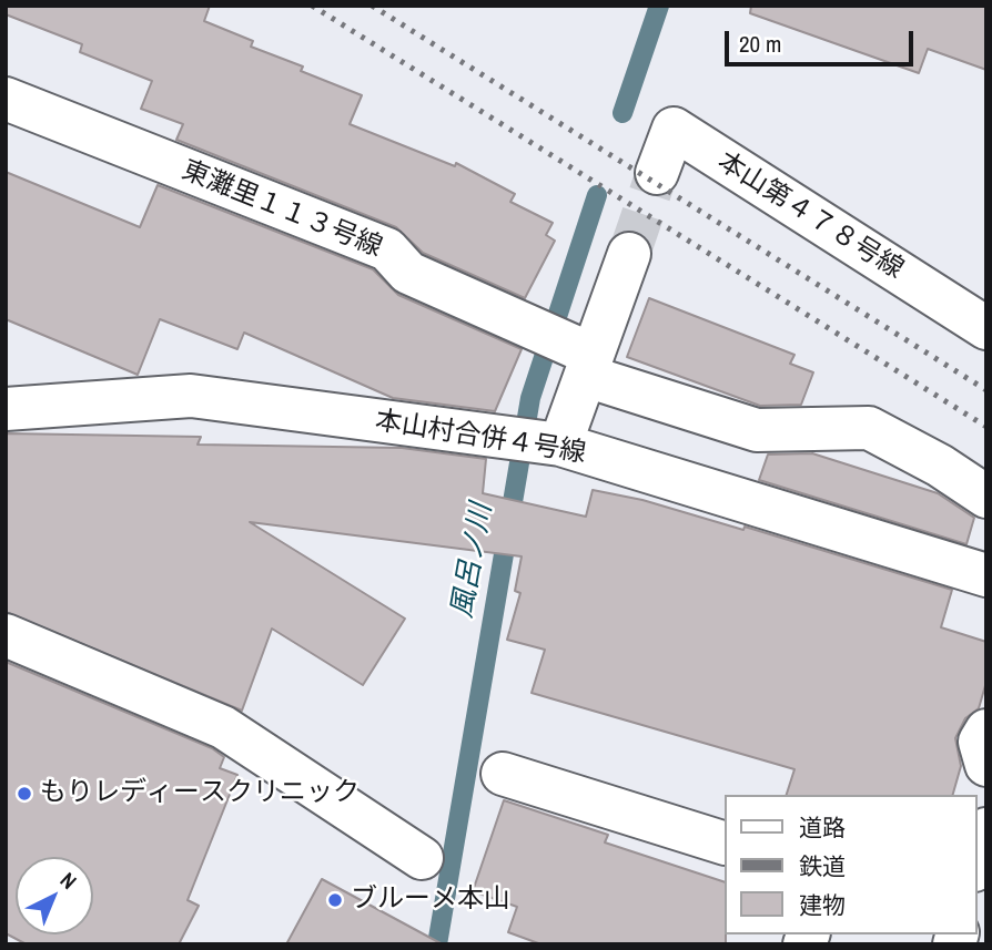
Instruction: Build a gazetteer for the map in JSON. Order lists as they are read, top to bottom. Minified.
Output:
{"streets":{"street":["東灘里１１３号線","本山第４７８号線","本山村合併４号線"]},"water":["風呂ノ川"],"places":["もりレディースクリニック","ブルーメ本山"],"legend":["道路","鉄道","建物"],"scale_bar":"20 m","north":"top right"}
